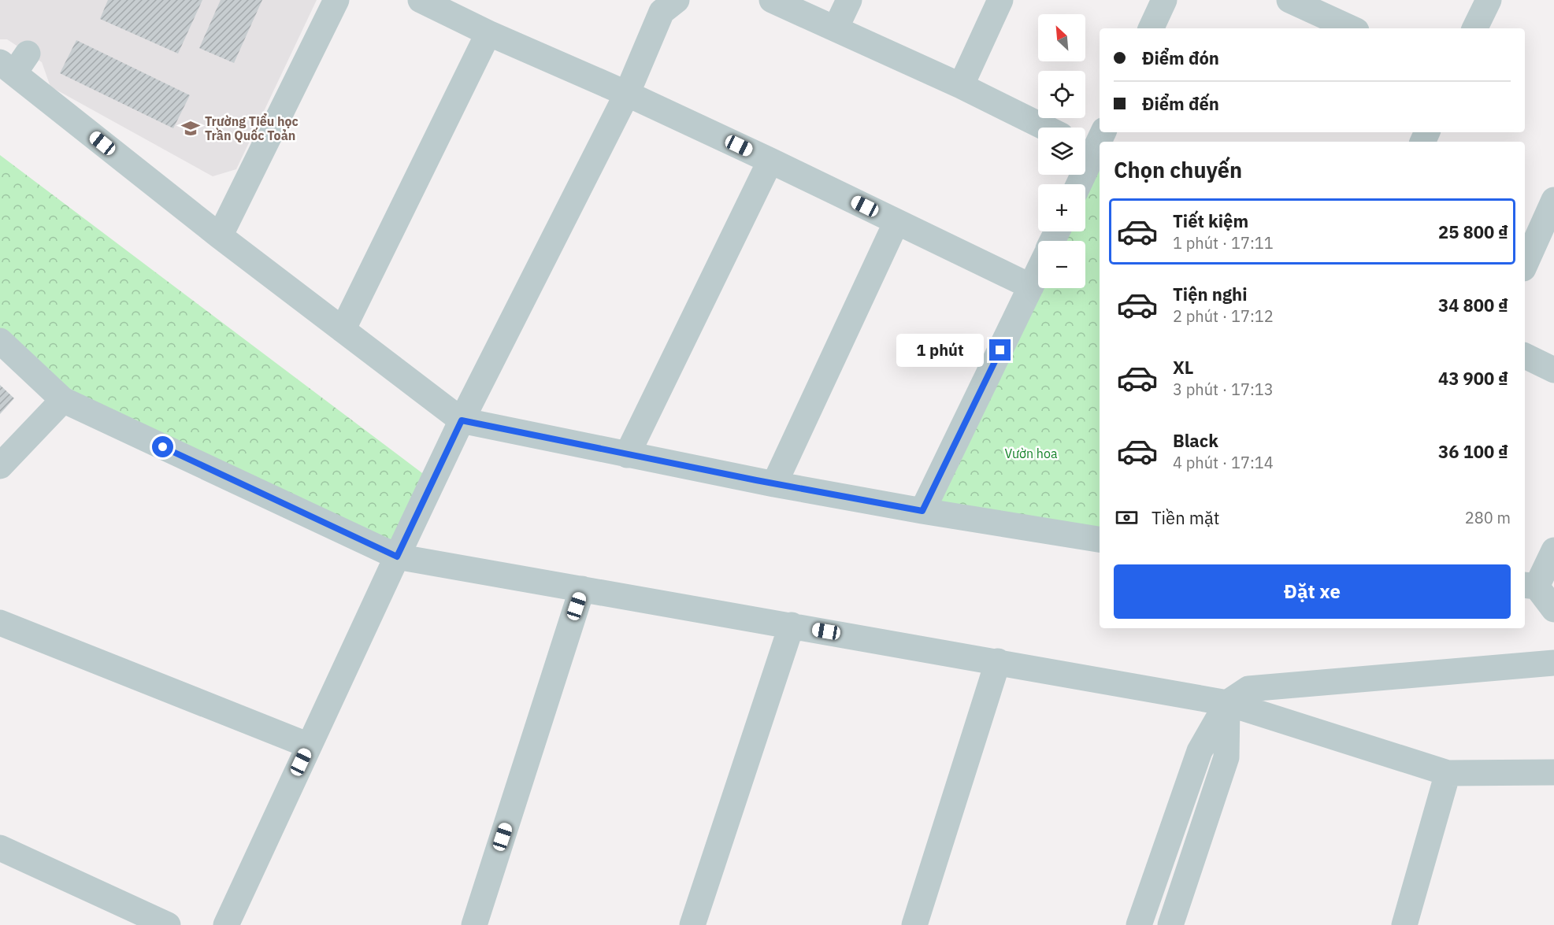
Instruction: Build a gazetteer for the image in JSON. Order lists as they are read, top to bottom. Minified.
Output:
{"parks":["Vườn hoa"],"places":{"school or university":["Trường Tiểu học Trần Quốc Toản"]},"north":"top left","page":{"map_buttons":["+","−"],"banner":["Điểm đón","Điểm đến"],"heading":"Chọn chuyến","list":[{"name":"Tiết kiệm","note":"1 phút · 17:11","value":"25 800 ₫"},{"name":"Tiện nghi","note":"2 phút · 17:12","value":"34 800 ₫"},{"name":"XL","note":"3 phút · 17:13","value":"43 900 ₫"},{"name":"Black","note":"4 phút · 17:14","value":"36 100 ₫"}],"bubble":"1 phút","pay":["Tiền mặt","280 m"],"buttons":"Đặt xe"}}
